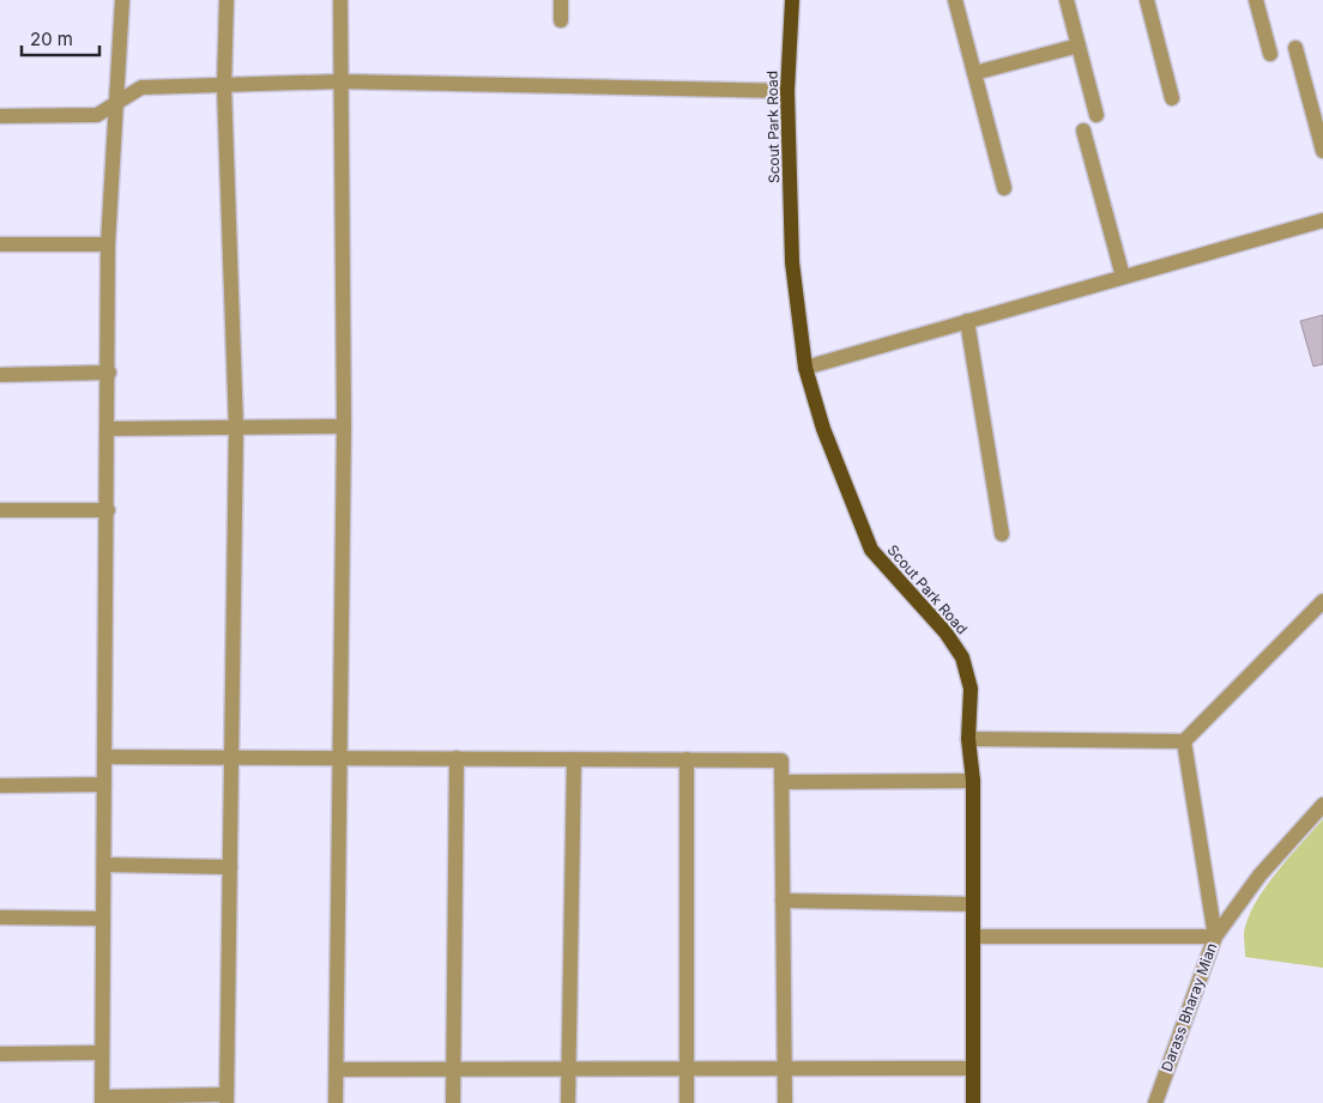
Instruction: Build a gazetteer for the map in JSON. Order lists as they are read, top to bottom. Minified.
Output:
{"streets":{"main road":["Scout Park Road"],"street":["Darass Bharay Mian"]},"scale_bar":"20 m"}
